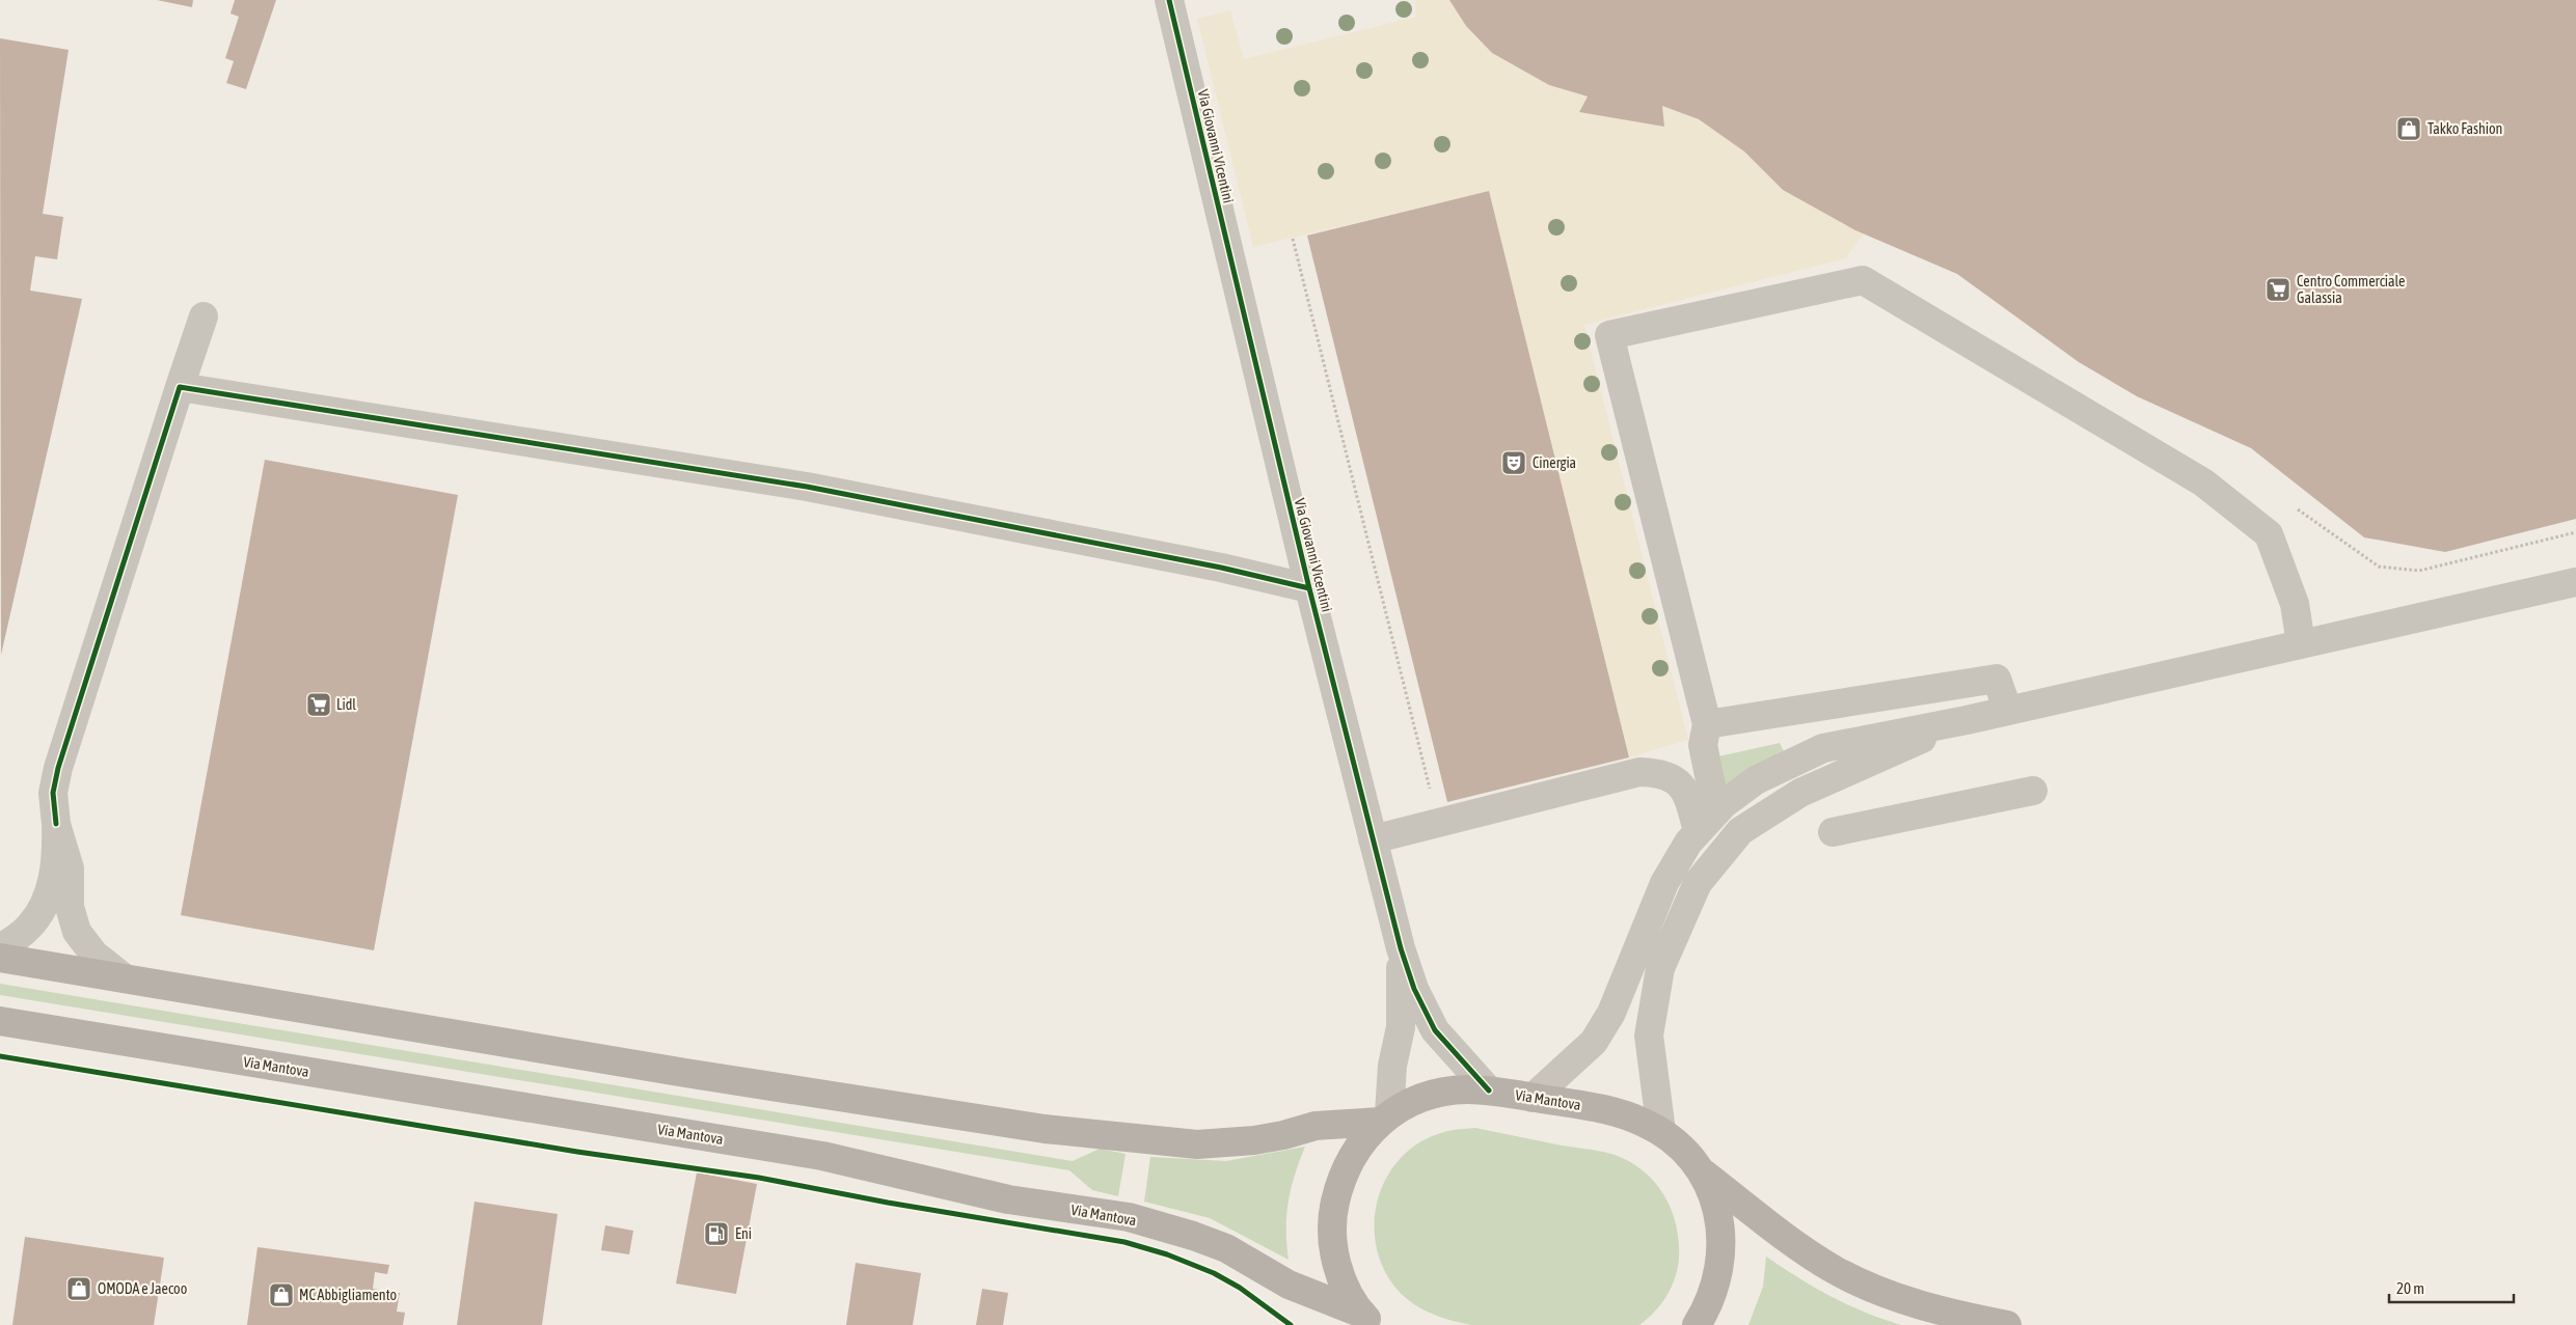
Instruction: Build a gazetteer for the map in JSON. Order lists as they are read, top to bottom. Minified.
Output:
{"streets":{"main road":["Via Mantova"],"street":["Via Giovanni Vicentini"]},"crossings":[["Via Giovanni Vicentini","Via Mantova"]],"places":{"shop":["Takko Fashion","OMODA e Jaecoo","MC Abbigliamento"],"supermarket":["Centro Commerciale Galassia","Lidl"],"theatre":["Cinergia"],"fuel station":["Eni"]},"scale_bar":"20 m"}
